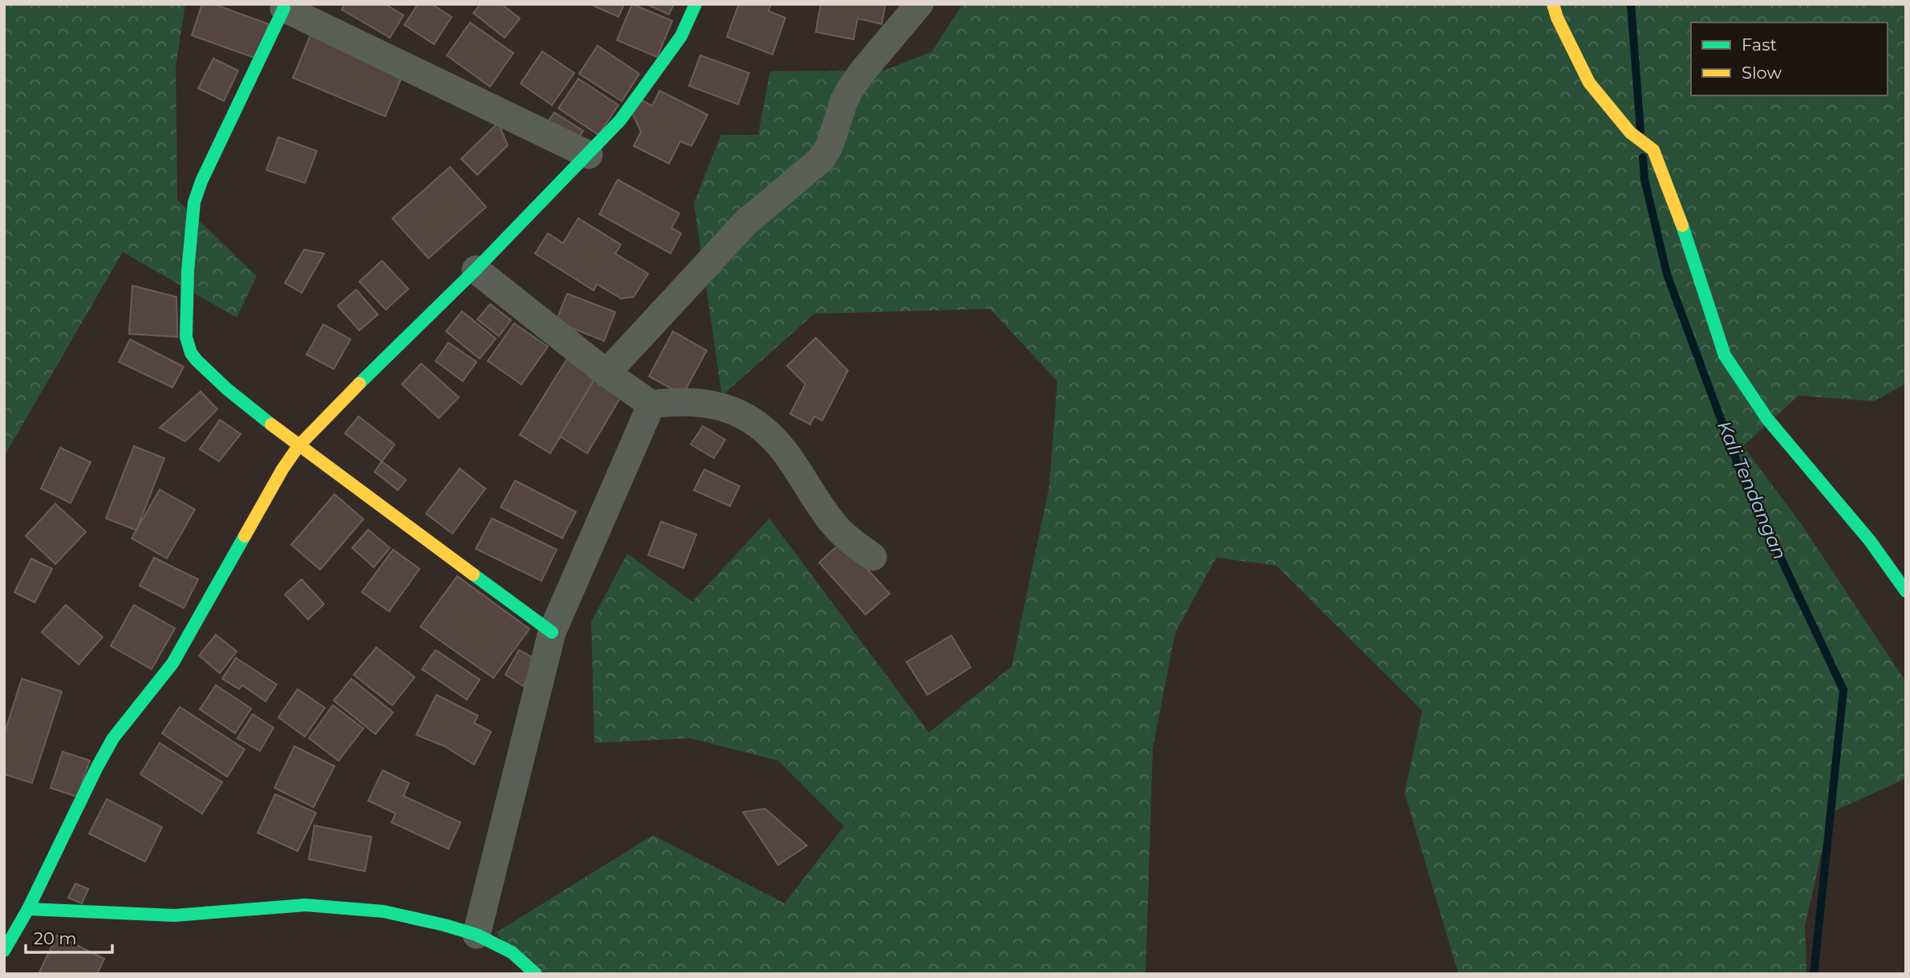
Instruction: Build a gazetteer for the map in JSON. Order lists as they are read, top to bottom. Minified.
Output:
{"water":["Kali Tendangan"],"legend":["Fast","Slow"],"scale_bar":"20 m"}
